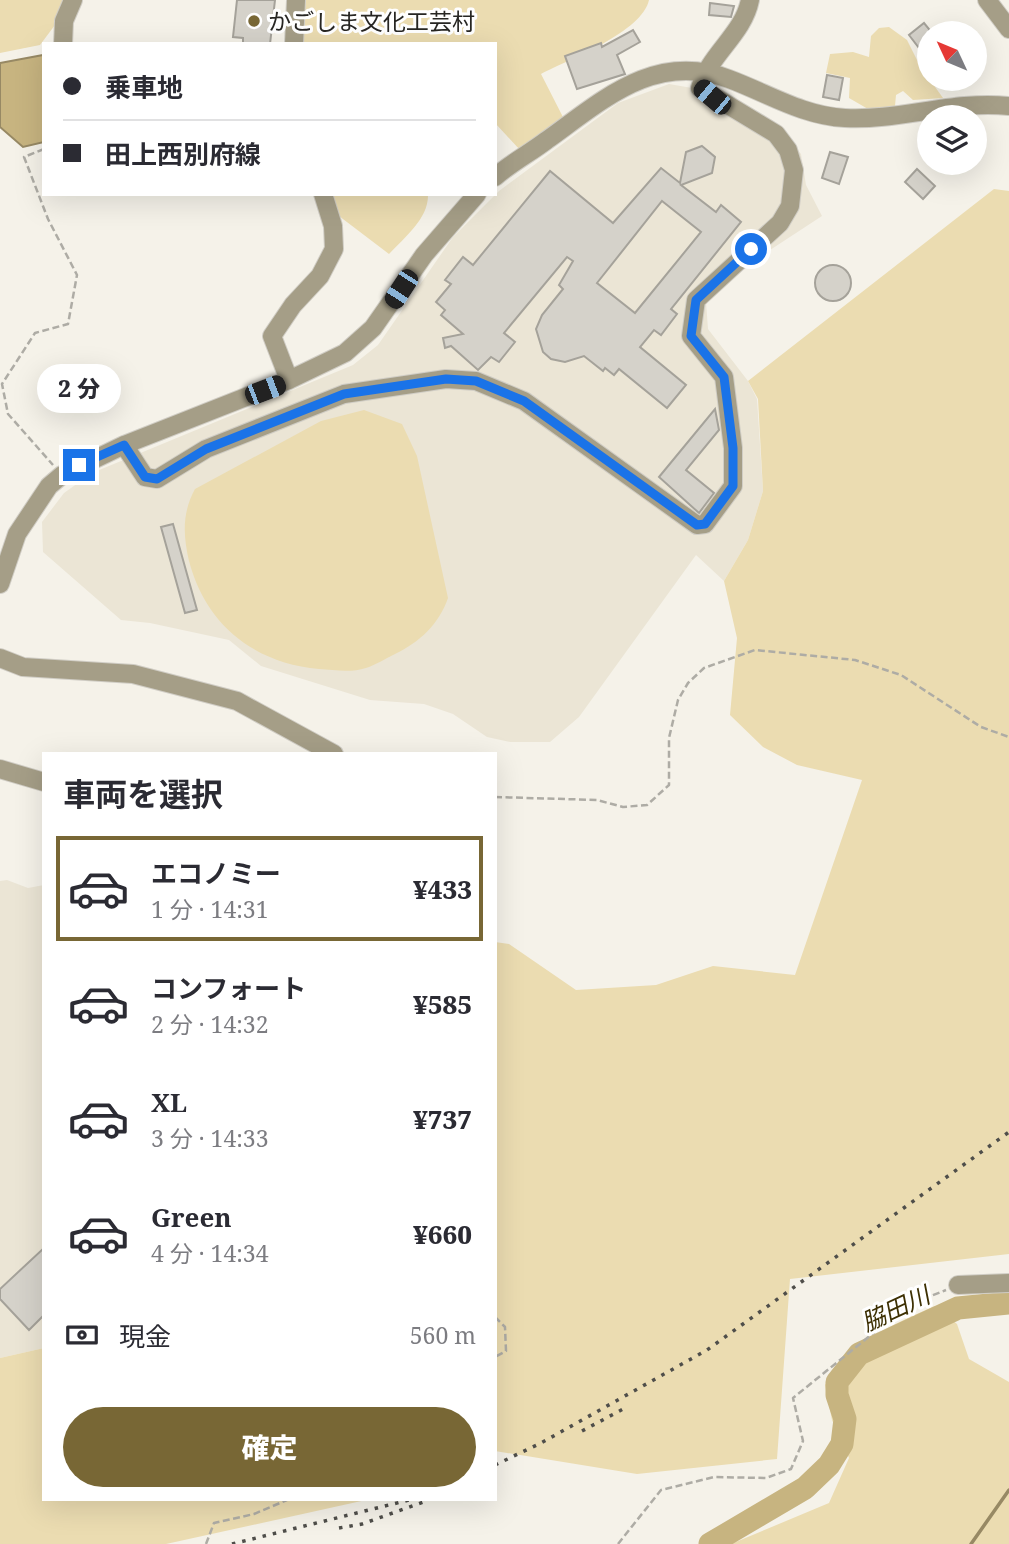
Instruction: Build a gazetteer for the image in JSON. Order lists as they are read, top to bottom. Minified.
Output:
{"water":["脇田川"],"places":["かごしま文化工芸村"],"north":"top left","page":{"banner":["乗車地","田上西別府線"],"bubble":"2 分","heading":"車両を選択","list":[{"name":"エコノミー","note":"1 分 · 14:31","value":"¥433"},{"name":"コンフォート","note":"2 分 · 14:32","value":"¥585"},{"name":"XL","note":"3 分 · 14:33","value":"¥737"},{"name":"Green","note":"4 分 · 14:34","value":"¥660"}],"pay":["現金","560 m"],"buttons":"確定"}}
